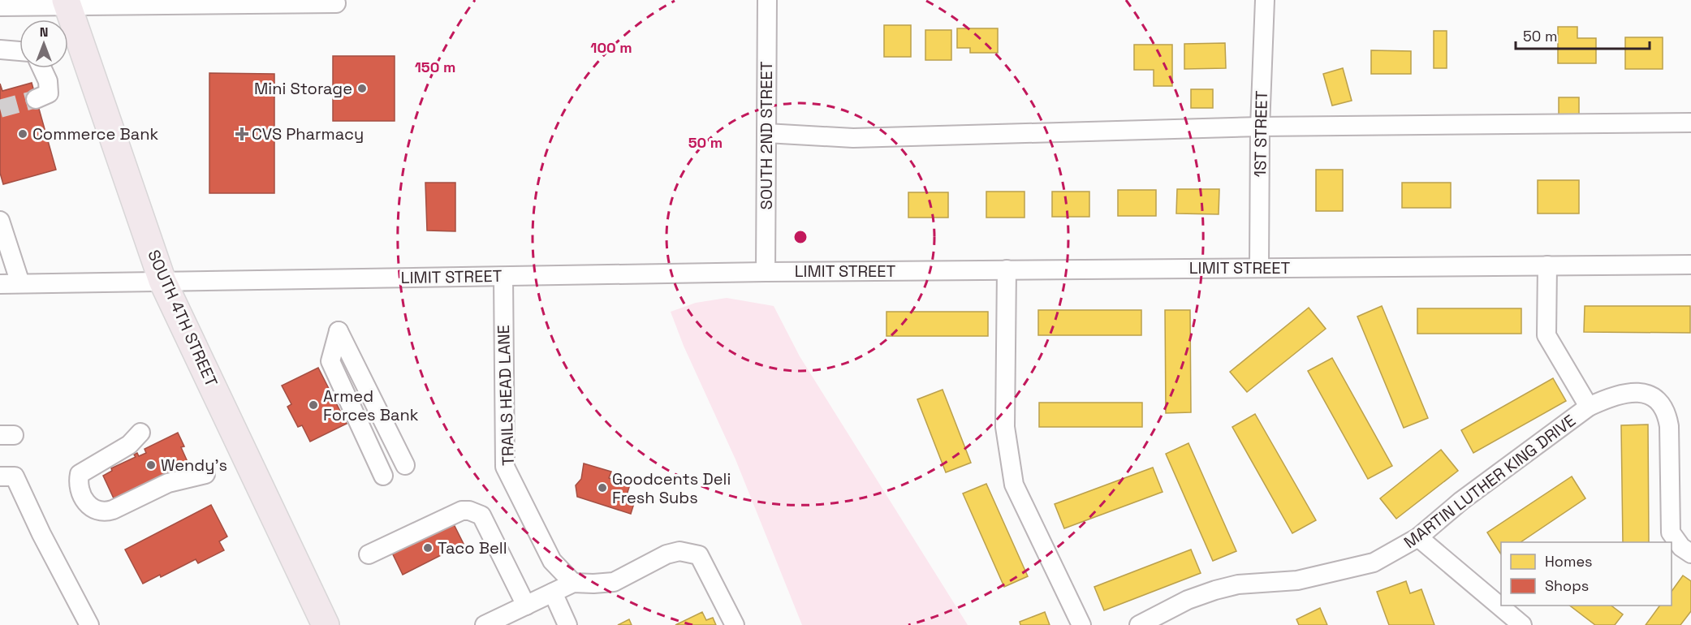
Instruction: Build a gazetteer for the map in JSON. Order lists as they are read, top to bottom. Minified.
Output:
{"streets":{"highway":["SOUTH 4TH STREET"],"street":["1ST STREET","SOUTH 2ND STREET","LIMIT STREET","TRAILS HEAD LANE","MARTIN LUTHER KING DRIVE"]},"crossings":[["1ST STREET","LIMIT STREET"],["SOUTH 2ND STREET","LIMIT STREET"],["LIMIT STREET","SOUTH 4TH STREET"],["LIMIT STREET","TRAILS HEAD LANE"]],"places":{"other":["Mini Storage","Commerce Bank","Armed Forces Bank","Wendy's","Goodcents Deli Fresh Subs","Taco Bell"],"health":["CVS Pharmacy"]},"legend":["Homes","Shops"],"scale_bar":"50 m","north":"top","rings":["100 m","150 m","50 m"]}
